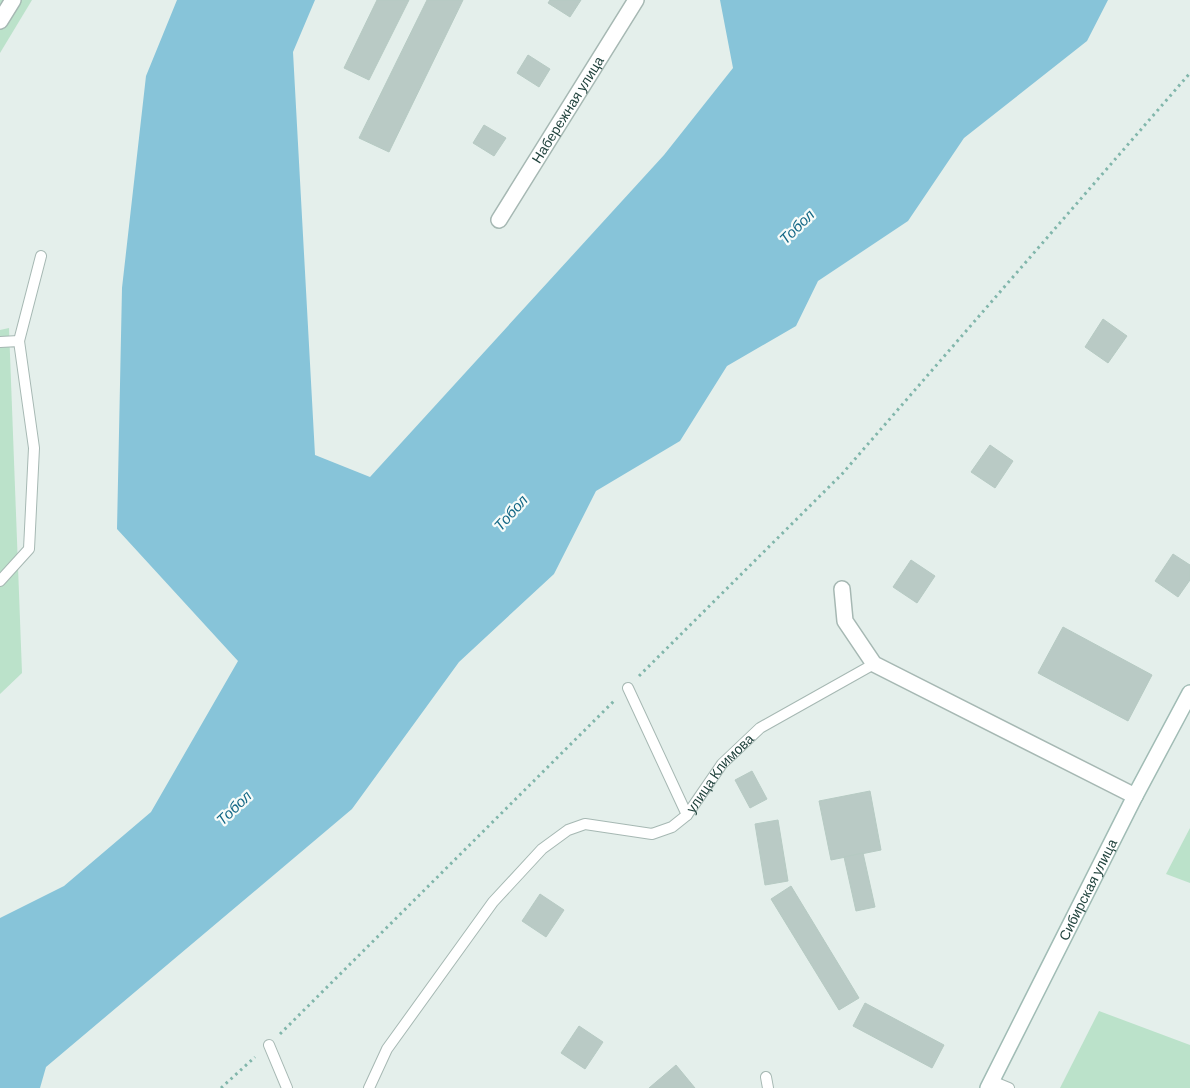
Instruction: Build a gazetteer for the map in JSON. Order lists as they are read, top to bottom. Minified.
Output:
{"streets":{"street":["Набережная улица","Сибирская улица"],"lane":["улица Климова"]},"water":["Тобол"]}
